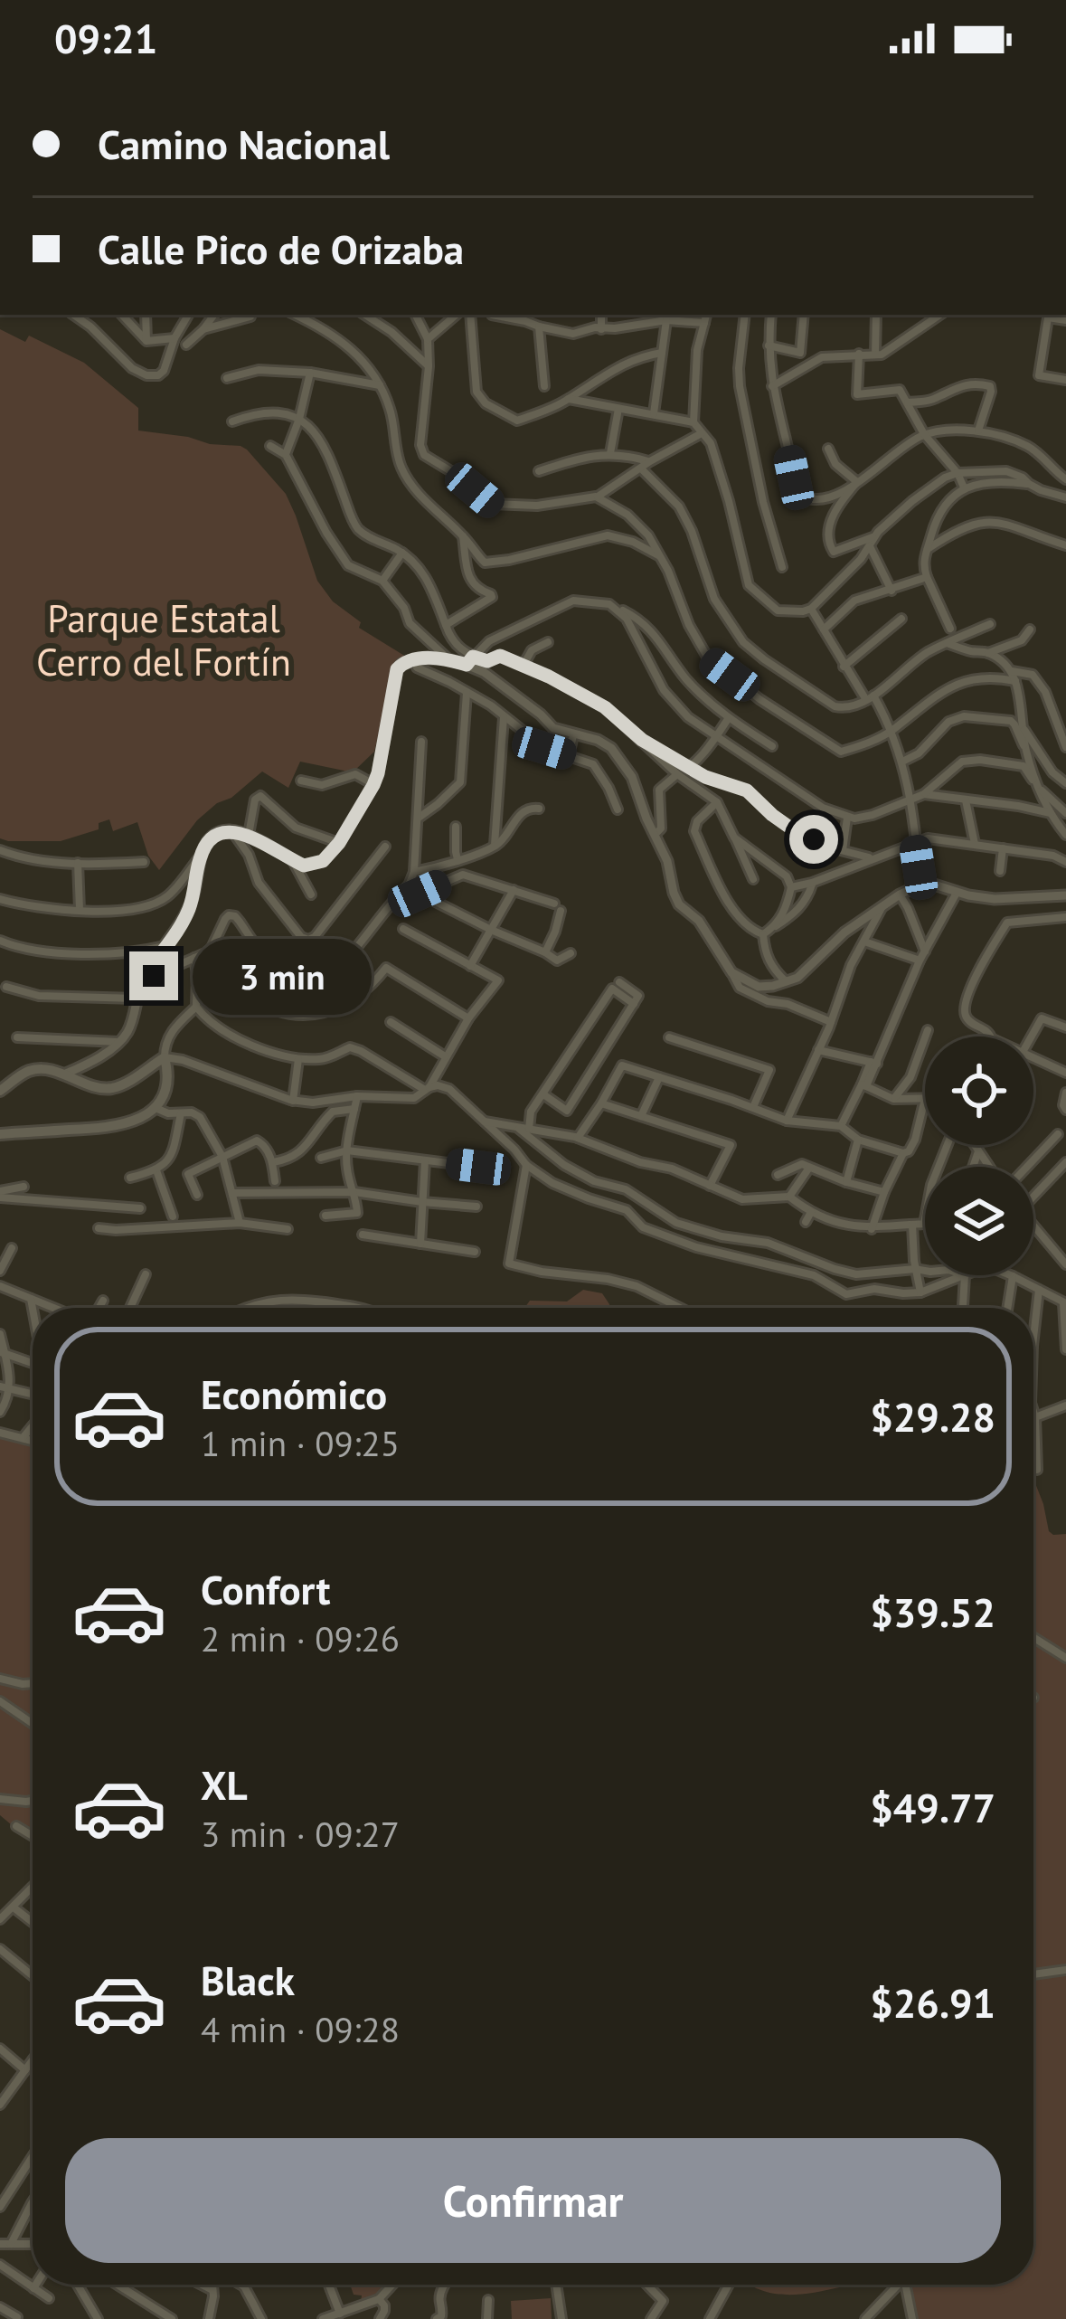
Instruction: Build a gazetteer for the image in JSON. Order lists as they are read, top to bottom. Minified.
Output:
{"parks":["Parque Estatal Cerro del Fortín"],"page":{"status":"09:21","banner":["Camino Nacional","Calle Pico de Orizaba"],"bubble":"3 min","list":[{"name":"Económico","note":"1 min · 09:25","value":"$29.28"},{"name":"Confort","note":"2 min · 09:26","value":"$39.52"},{"name":"XL","note":"3 min · 09:27","value":"$49.77"},{"name":"Black","note":"4 min · 09:28","value":"$26.91"}],"buttons":"Confirmar"}}
